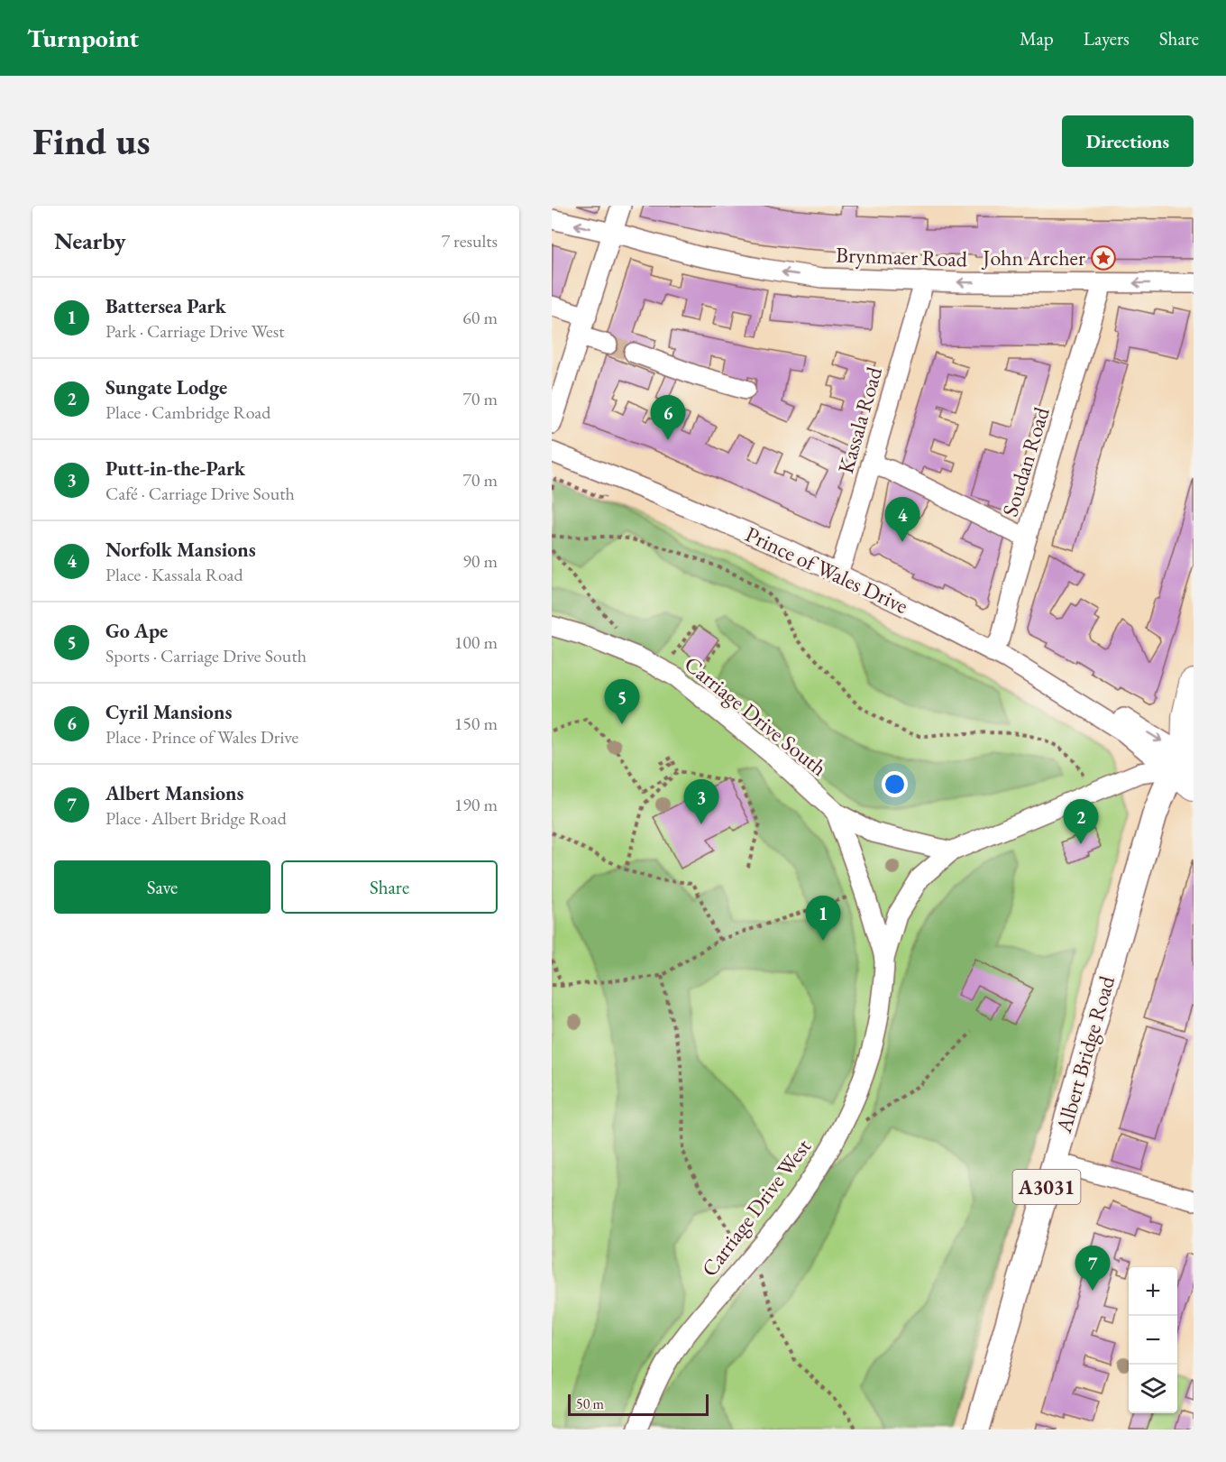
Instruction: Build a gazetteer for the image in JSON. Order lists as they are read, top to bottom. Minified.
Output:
{"streets":{"highway":["Albert Bridge Road","A3031"],"street":["Brynmaer Road","Kassala Road","Soudan Road","Prince of Wales Drive","Carriage Drive South","Carriage Drive West"]},"crossings":[["Brynmaer Road","Kassala Road"],["Brynmaer Road","Soudan Road"],["Kassala Road","Prince of Wales Drive"],["Soudan Road","Prince of Wales Drive"],["Prince of Wales Drive","Albert Bridge Road"],["Carriage Drive South","Carriage Drive West"]],"one_way":["Brynmaer Road"],"places":{"place":["John Archer"]},"scale_bar":"50 m","page":{"header":"Turnpoint","nav":["Map","Layers","Share"],"buttons":["Directions",["Save","Share"]],"title":"Find us","heading":["Nearby","7 results"],"list":[{"mark":"1","name":"Battersea Park","note":"Park · Carriage Drive West","value":"60 m"},{"mark":"2","name":"Sungate Lodge","note":"Place · Cambridge Road","value":"70 m"},{"mark":"3","name":"Putt-in-the-Park","note":"Café · Carriage Drive South","value":"70 m"},{"mark":"4","name":"Norfolk Mansions","note":"Place · Kassala Road","value":"90 m"},{"mark":"5","name":"Go Ape","note":"Sports · Carriage Drive South","value":"100 m"},{"mark":"6","name":"Cyril Mansions","note":"Place · Prince of Wales Drive","value":"150 m"},{"mark":"7","name":"Albert Mansions","note":"Place · Albert Bridge Road","value":"190 m"}],"pins":["6","4","5","3","2","1","7"],"map_buttons":["+","−"],"scale":"50 m"}}
